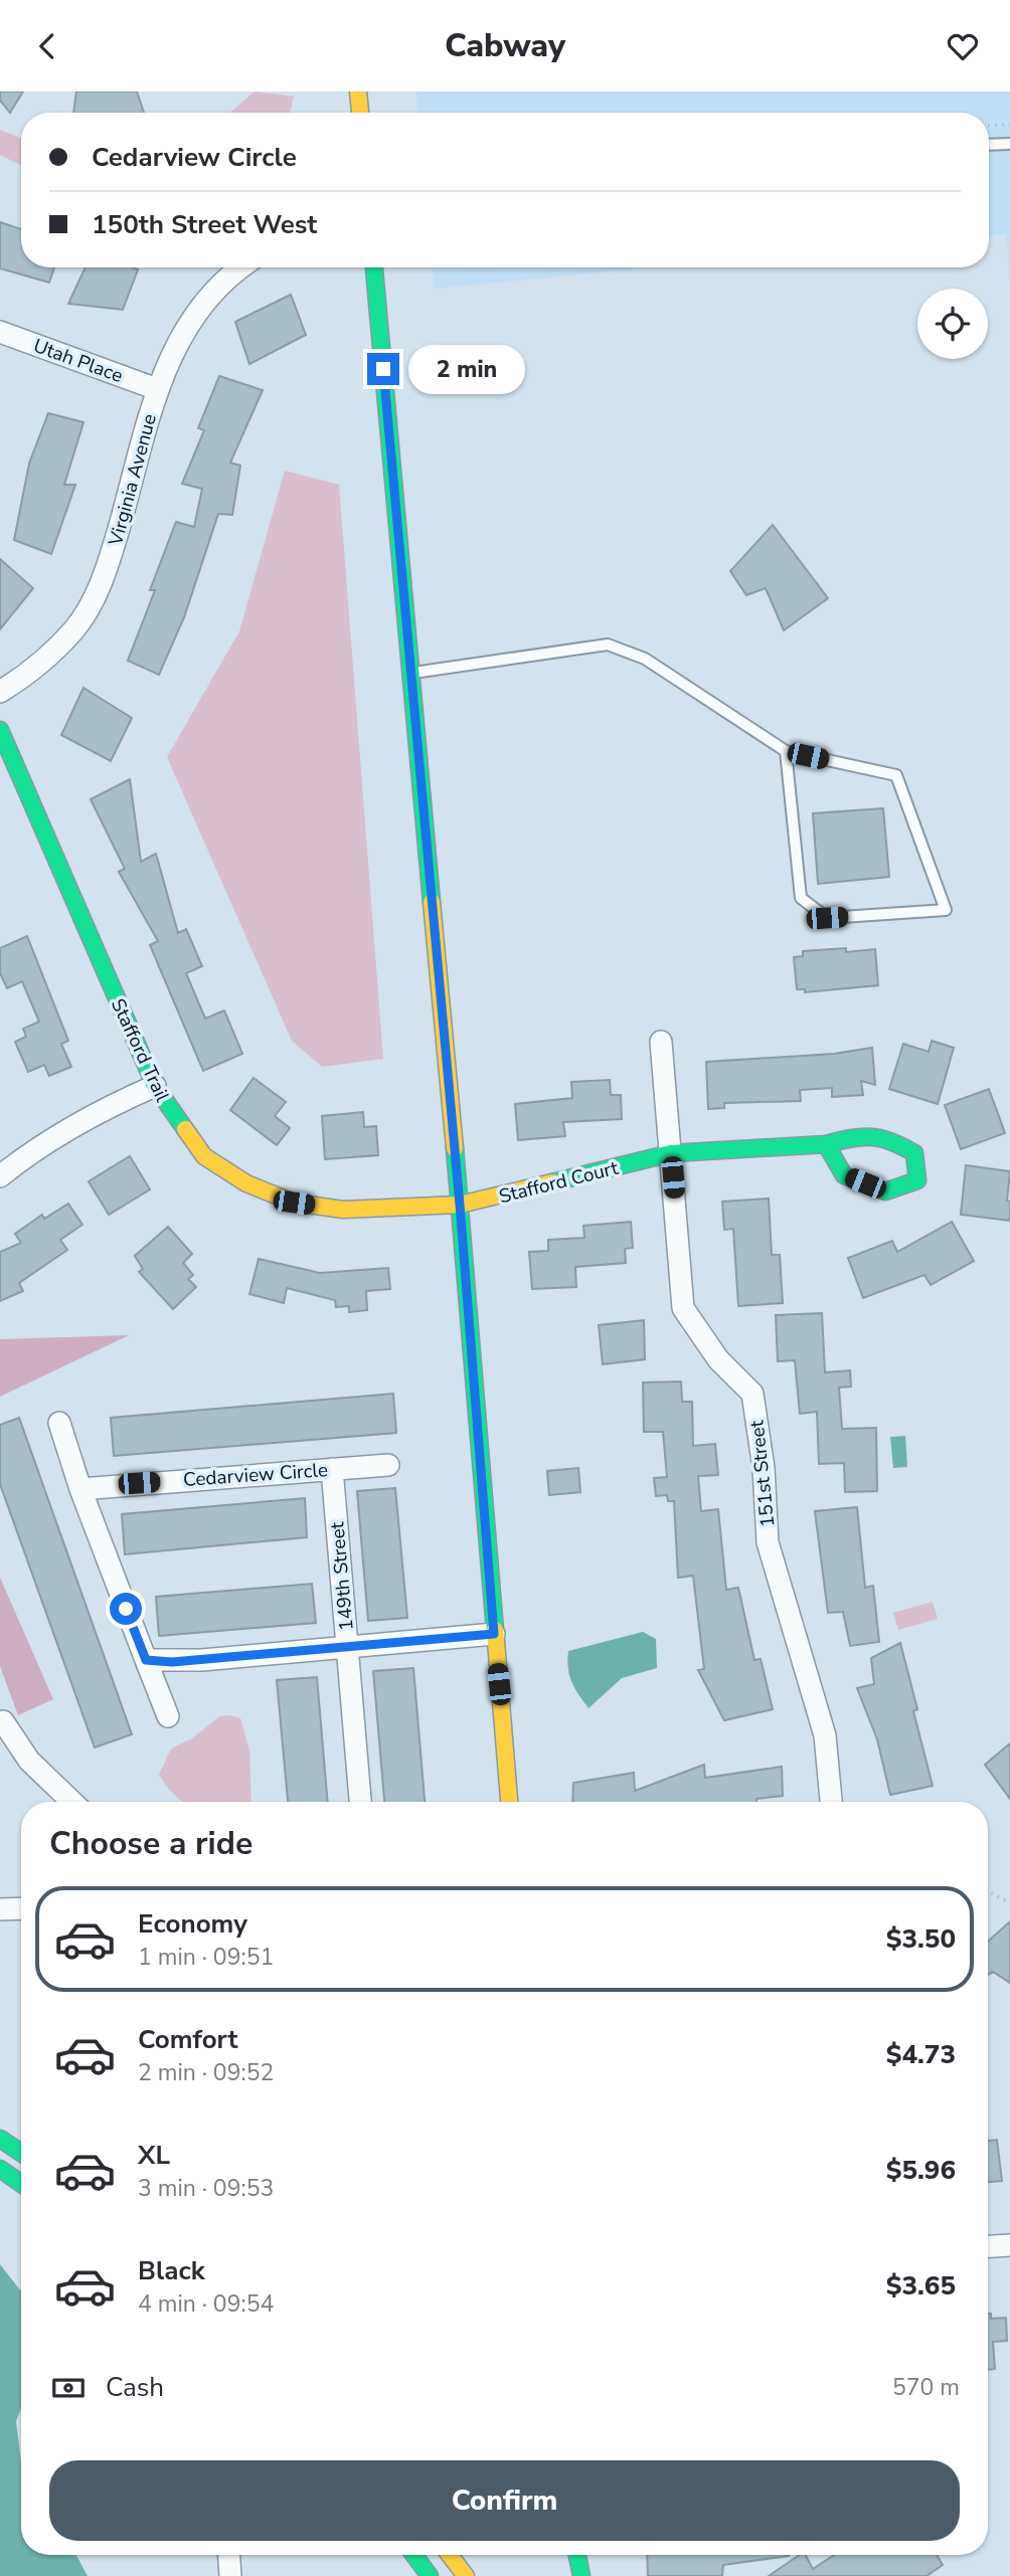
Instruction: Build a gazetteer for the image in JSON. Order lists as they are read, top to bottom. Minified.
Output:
{"streets":{"street":["Utah Place","Virginia Avenue","Stafford Trail","Stafford Court","Cedarview Circle","151st Street","149th Street"]},"crossings":[["Utah Place","Virginia Avenue"],["Stafford Trail","Stafford Court"],["Stafford Court","151st Street"],["Cedarview Circle","149th Street"]],"page":{"header":"Cabway","banner":["Cedarview Circle","150th Street West"],"bubble":"2 min","heading":"Choose a ride","list":[{"name":"Economy","note":"1 min · 09:51","value":"$3.50"},{"name":"Comfort","note":"2 min · 09:52","value":"$4.73"},{"name":"XL","note":"3 min · 09:53","value":"$5.96"},{"name":"Black","note":"4 min · 09:54","value":"$3.65"}],"pay":["Cash","570 m"],"buttons":"Confirm"}}
